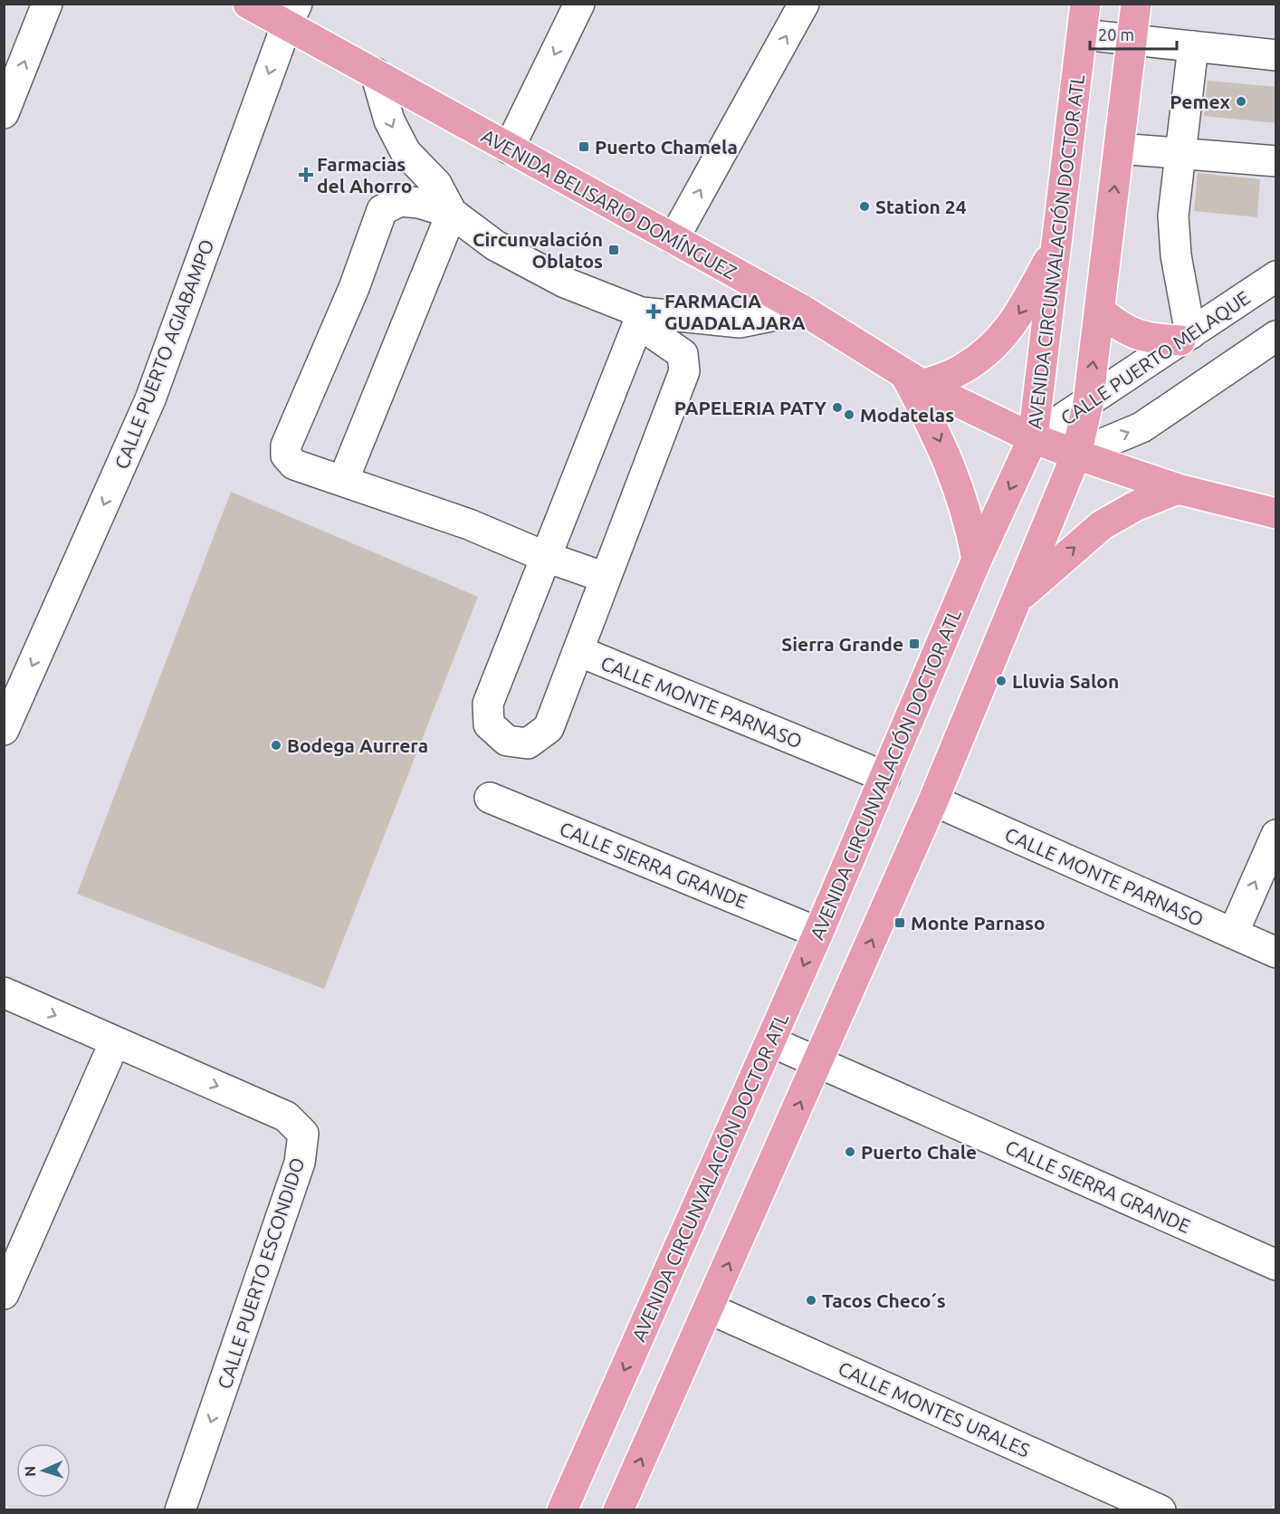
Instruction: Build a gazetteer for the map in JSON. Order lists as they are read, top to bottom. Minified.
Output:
{"streets":{"main road":["AVENIDA BELISARIO DOMÍNGUEZ","AVENIDA CIRCUNVALACIÓN DOCTOR ATL"],"street":["CALLE PUERTO AGIABAMPO","CALLE PUERTO MELAQUE","CALLE MONTE PARNASO","CALLE SIERRA GRANDE","CALLE PUERTO ESCONDIDO","CALLE MONTES URALES"]},"crossings":[["AVENIDA BELISARIO DOMÍNGUEZ","AVENIDA CIRCUNVALACIÓN DOCTOR ATL"],["AVENIDA BELISARIO DOMÍNGUEZ","CALLE PUERTO AGIABAMPO"],["AVENIDA BELISARIO DOMÍNGUEZ","CALLE PUERTO MELAQUE"],["AVENIDA CIRCUNVALACIÓN DOCTOR ATL","CALLE PUERTO MELAQUE"],["AVENIDA CIRCUNVALACIÓN DOCTOR ATL","CALLE MONTE PARNASO"],["AVENIDA CIRCUNVALACIÓN DOCTOR ATL","CALLE SIERRA GRANDE"]],"places":{"other":["Pemex","Station 24","PAPELERIA PATY","Modatelas","Lluvia Salon","Bodega Aurrera","Puerto Chale","Tacos Checo´s"],"transit":["Puerto Chamela","Circunvalación Oblatos","Sierra Grande","Monte Parnaso"],"health":["Farmacias del Ahorro","FARMACIA GUADALAJARA"]},"scale_bar":"20 m","north":"left"}
